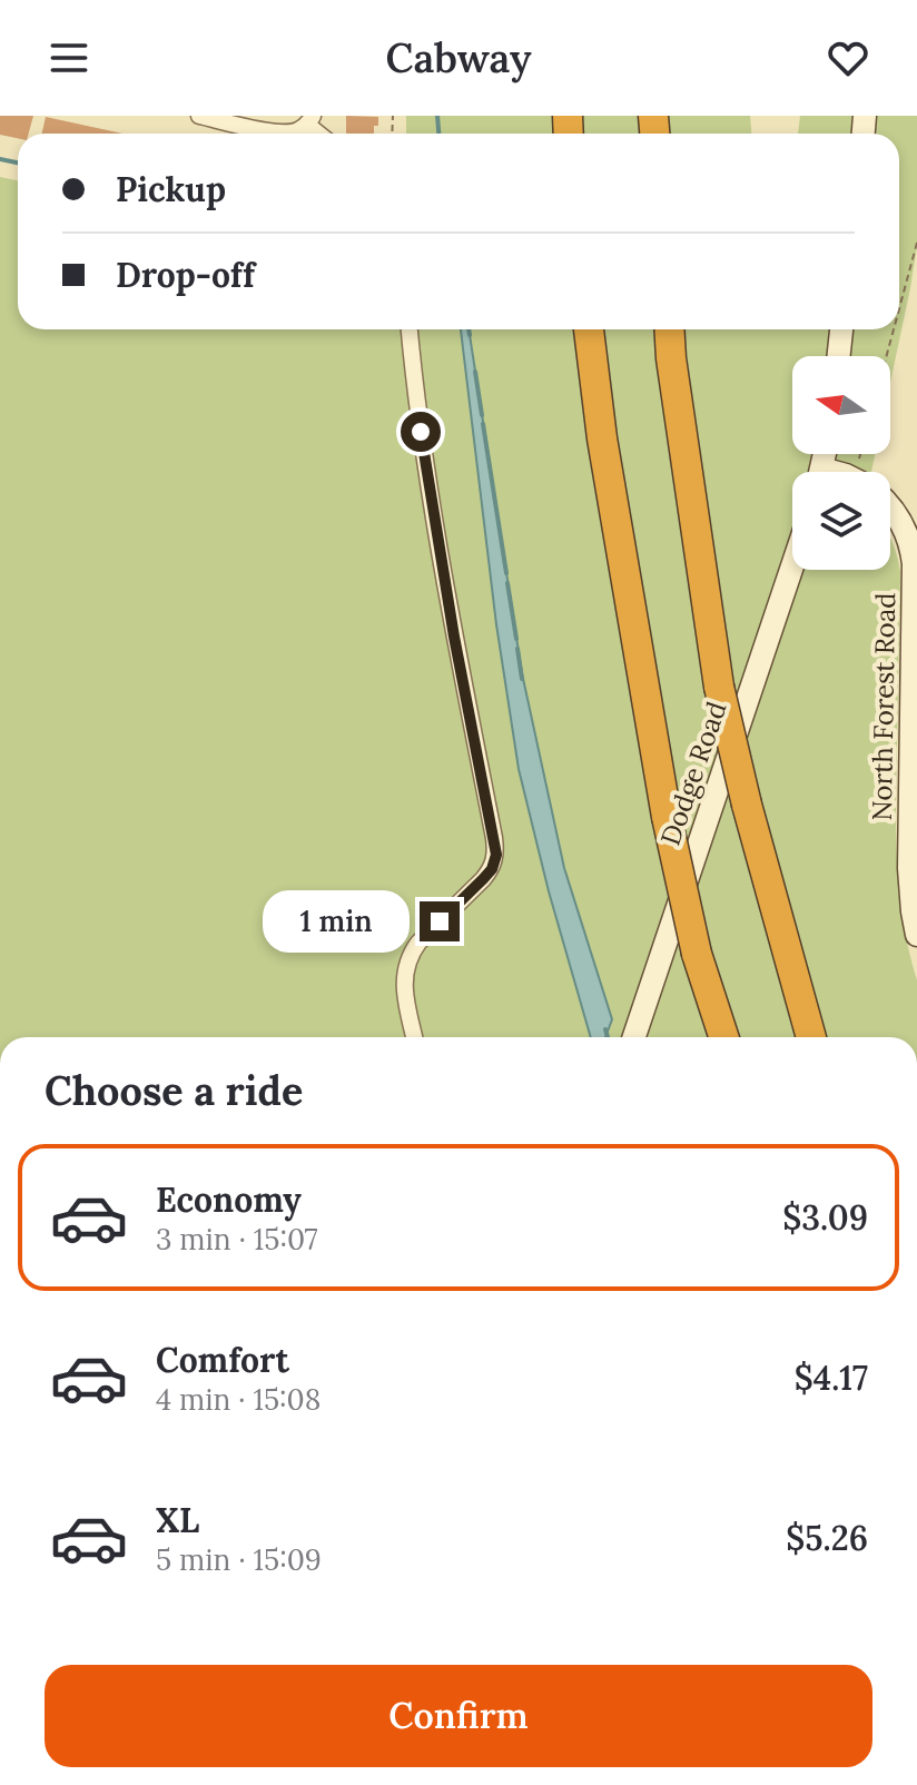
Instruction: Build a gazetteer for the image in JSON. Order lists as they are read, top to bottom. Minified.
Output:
{"streets":{"street":["North Forest Road","Dodge Road"]},"north":"left","page":{"header":"Cabway","banner":["Pickup","Drop-off"],"bubble":"1 min","heading":"Choose a ride","list":[{"name":"Economy","note":"3 min · 15:07","value":"$3.09"},{"name":"Comfort","note":"4 min · 15:08","value":"$4.17"},{"name":"XL","note":"5 min · 15:09","value":"$5.26"}],"buttons":"Confirm"}}
